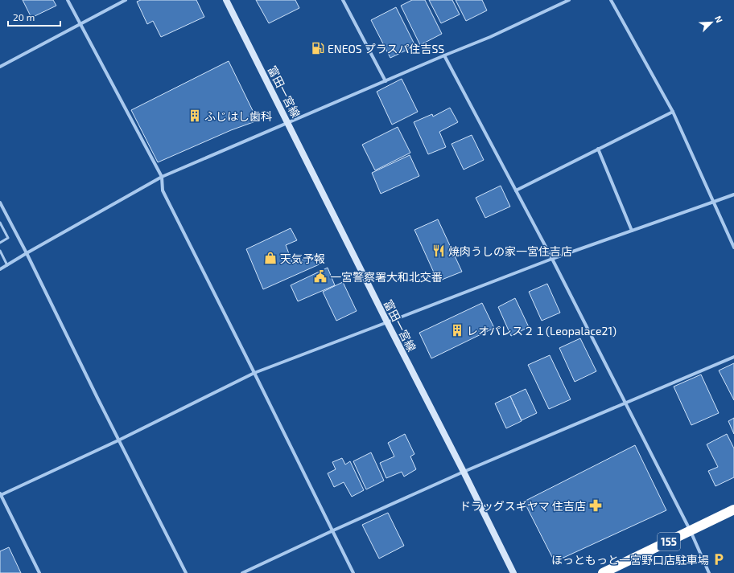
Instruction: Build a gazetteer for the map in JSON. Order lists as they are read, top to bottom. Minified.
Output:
{"streets":{"highway":["155"],"main road":["富田一宮線"]},"places":{"fuel station":["ENEOS プラスパ住吉SS"],"building":["ふじはし歯科","レオパレス２１(Leopalace21)"],"restaurant":["焼肉うしの家一宮住吉店"],"shop":["天気予報"],"public building":["一宮警察署大和北交番"],"pharmacy":["ドラッグスギヤマ 住吉店"],"parking":["ほっともっと一宮野口店駐車場"]},"scale_bar":"20 m","north":"top right"}
